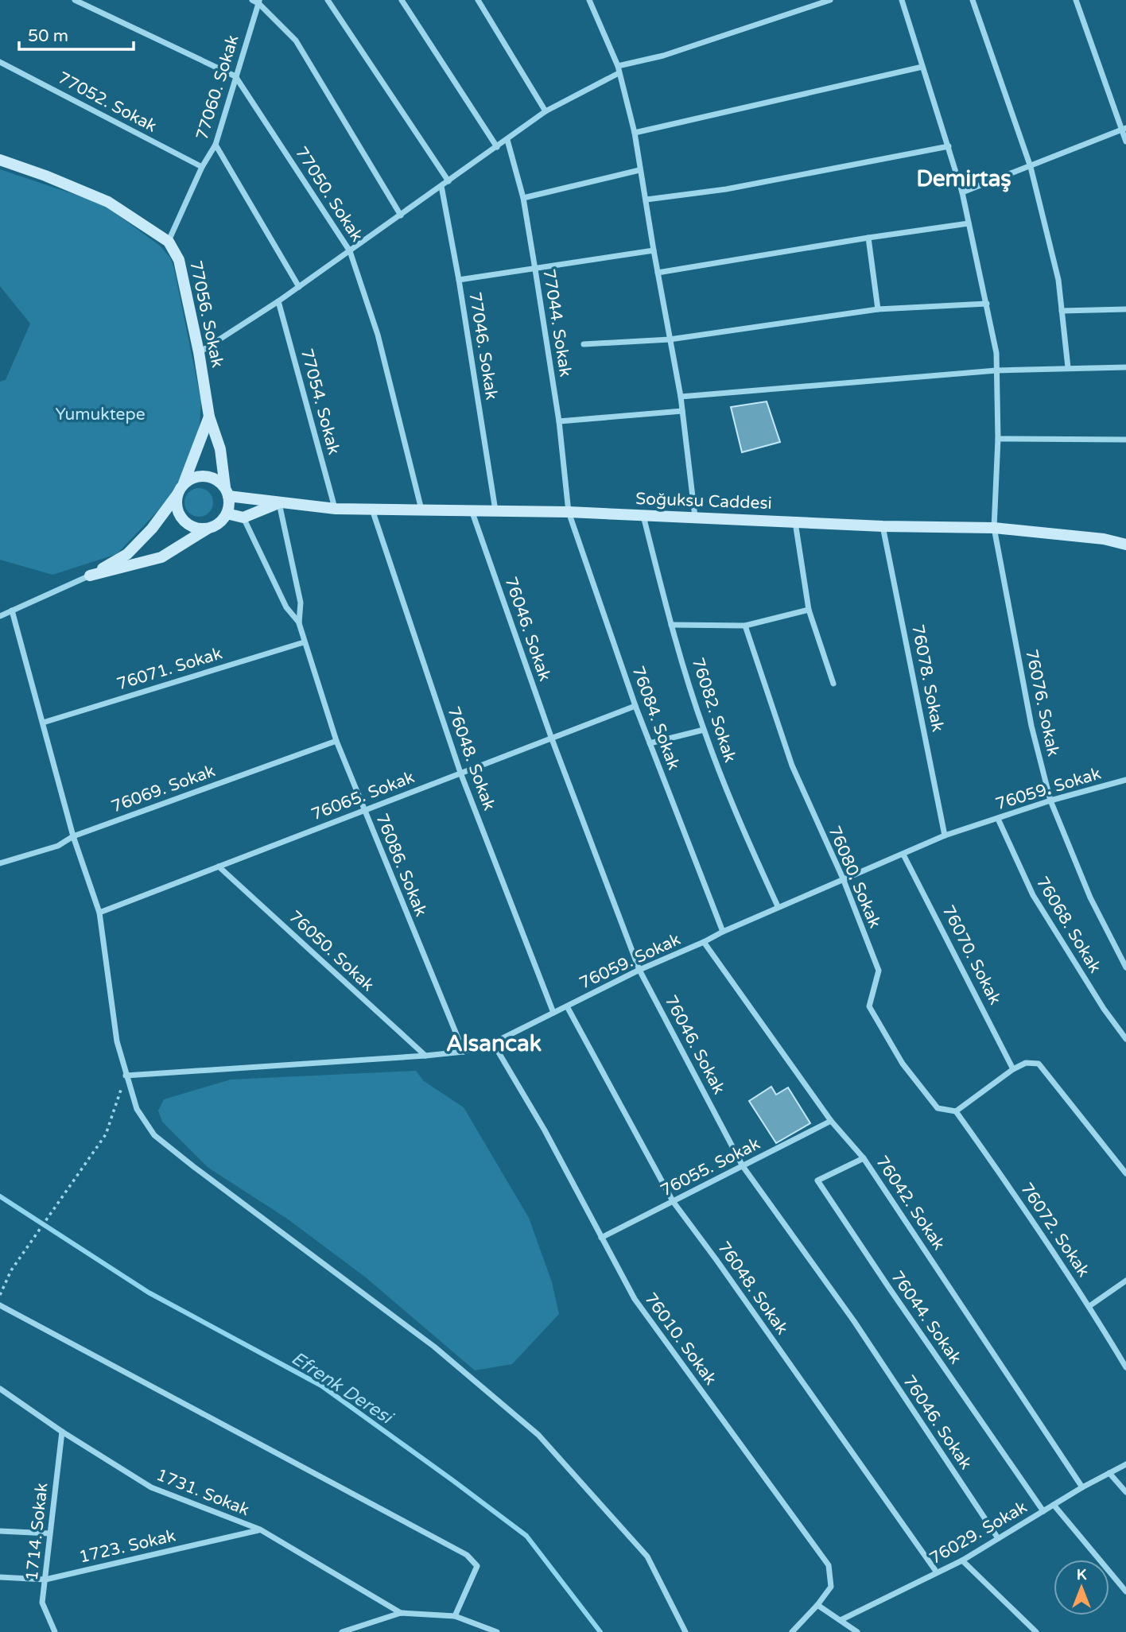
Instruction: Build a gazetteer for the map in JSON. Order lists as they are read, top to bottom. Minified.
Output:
{"streets":{"street":["77060. Sokak","77052. Sokak","77050. Sokak","77056. Sokak","77044. Sokak","77046. Sokak","77054. Sokak","Soğuksu Caddesi","76046. Sokak","76071. Sokak","76078. Sokak","76076. Sokak","76082. Sokak","76084. Sokak","76048. Sokak","76069. Sokak","76059. Sokak","76065. Sokak","76086. Sokak","76080. Sokak","76068. Sokak","76050. Sokak","76070. Sokak","76055. Sokak","76042. Sokak","76072. Sokak","76044. Sokak","76010. Sokak","1731. Sokak","1714. Sokak","76029. Sokak","1723. Sokak"]},"crossings":[["77060. Sokak","77052. Sokak"],["77060. Sokak","77050. Sokak"],["77060. Sokak","77056. Sokak"],["77050. Sokak","Soğuksu Caddesi"],["77056. Sokak","Soğuksu Caddesi"],["77044. Sokak","Soğuksu Caddesi"],["77044. Sokak","76084. Sokak"],["77046. Sokak","Soğuksu Caddesi"],["77054. Sokak","Soğuksu Caddesi"],["Soğuksu Caddesi","76046. Sokak"],["Soğuksu Caddesi","76078. Sokak"],["Soğuksu Caddesi","76076. Sokak"],["Soğuksu Caddesi","76082. Sokak"],["Soğuksu Caddesi","76084. Sokak"],["Soğuksu Caddesi","76048. Sokak"],["Soğuksu Caddesi","76086. Sokak"],["76046. Sokak","76059. Sokak"],["76046. Sokak","76065. Sokak"],["76046. Sokak","76055. Sokak"],["76046. Sokak","76029. Sokak"],["76071. Sokak","76086. Sokak"],["76078. Sokak","76059. Sokak"],["76076. Sokak","76059. Sokak"],["76082. Sokak","76059. Sokak"],["76084. Sokak","76059. Sokak"],["76084. Sokak","76065. Sokak"],["76048. Sokak","76059. Sokak"],["76048. Sokak","76065. Sokak"],["76048. Sokak","76055. Sokak"],["76048. Sokak","76029. Sokak"],["76069. Sokak","76086. Sokak"],["76059. Sokak","76086. Sokak"],["76059. Sokak","76080. Sokak"],["76059. Sokak","76068. Sokak"],["76059. Sokak","76050. Sokak"],["76059. Sokak","76070. Sokak"],["76059. Sokak","76042. Sokak"],["76059. Sokak","76010. Sokak"],["76065. Sokak","76086. Sokak"],["76065. Sokak","76050. Sokak"],["76080. Sokak","76072. Sokak"],["76055. Sokak","76042. Sokak"],["76055. Sokak","76010. Sokak"],["76042. Sokak","76044. Sokak"],["76042. Sokak","76029. Sokak"],["76044. Sokak","76029. Sokak"],["1731. Sokak","1714. Sokak"],["1731. Sokak","1723. Sokak"],["1714. Sokak","1723. Sokak"]],"districts":["Demirtaş","Alsancak"],"water":["Efrenk Deresi"],"parks":["Yumuktepe"],"scale_bar":"50 m","north":"top"}
